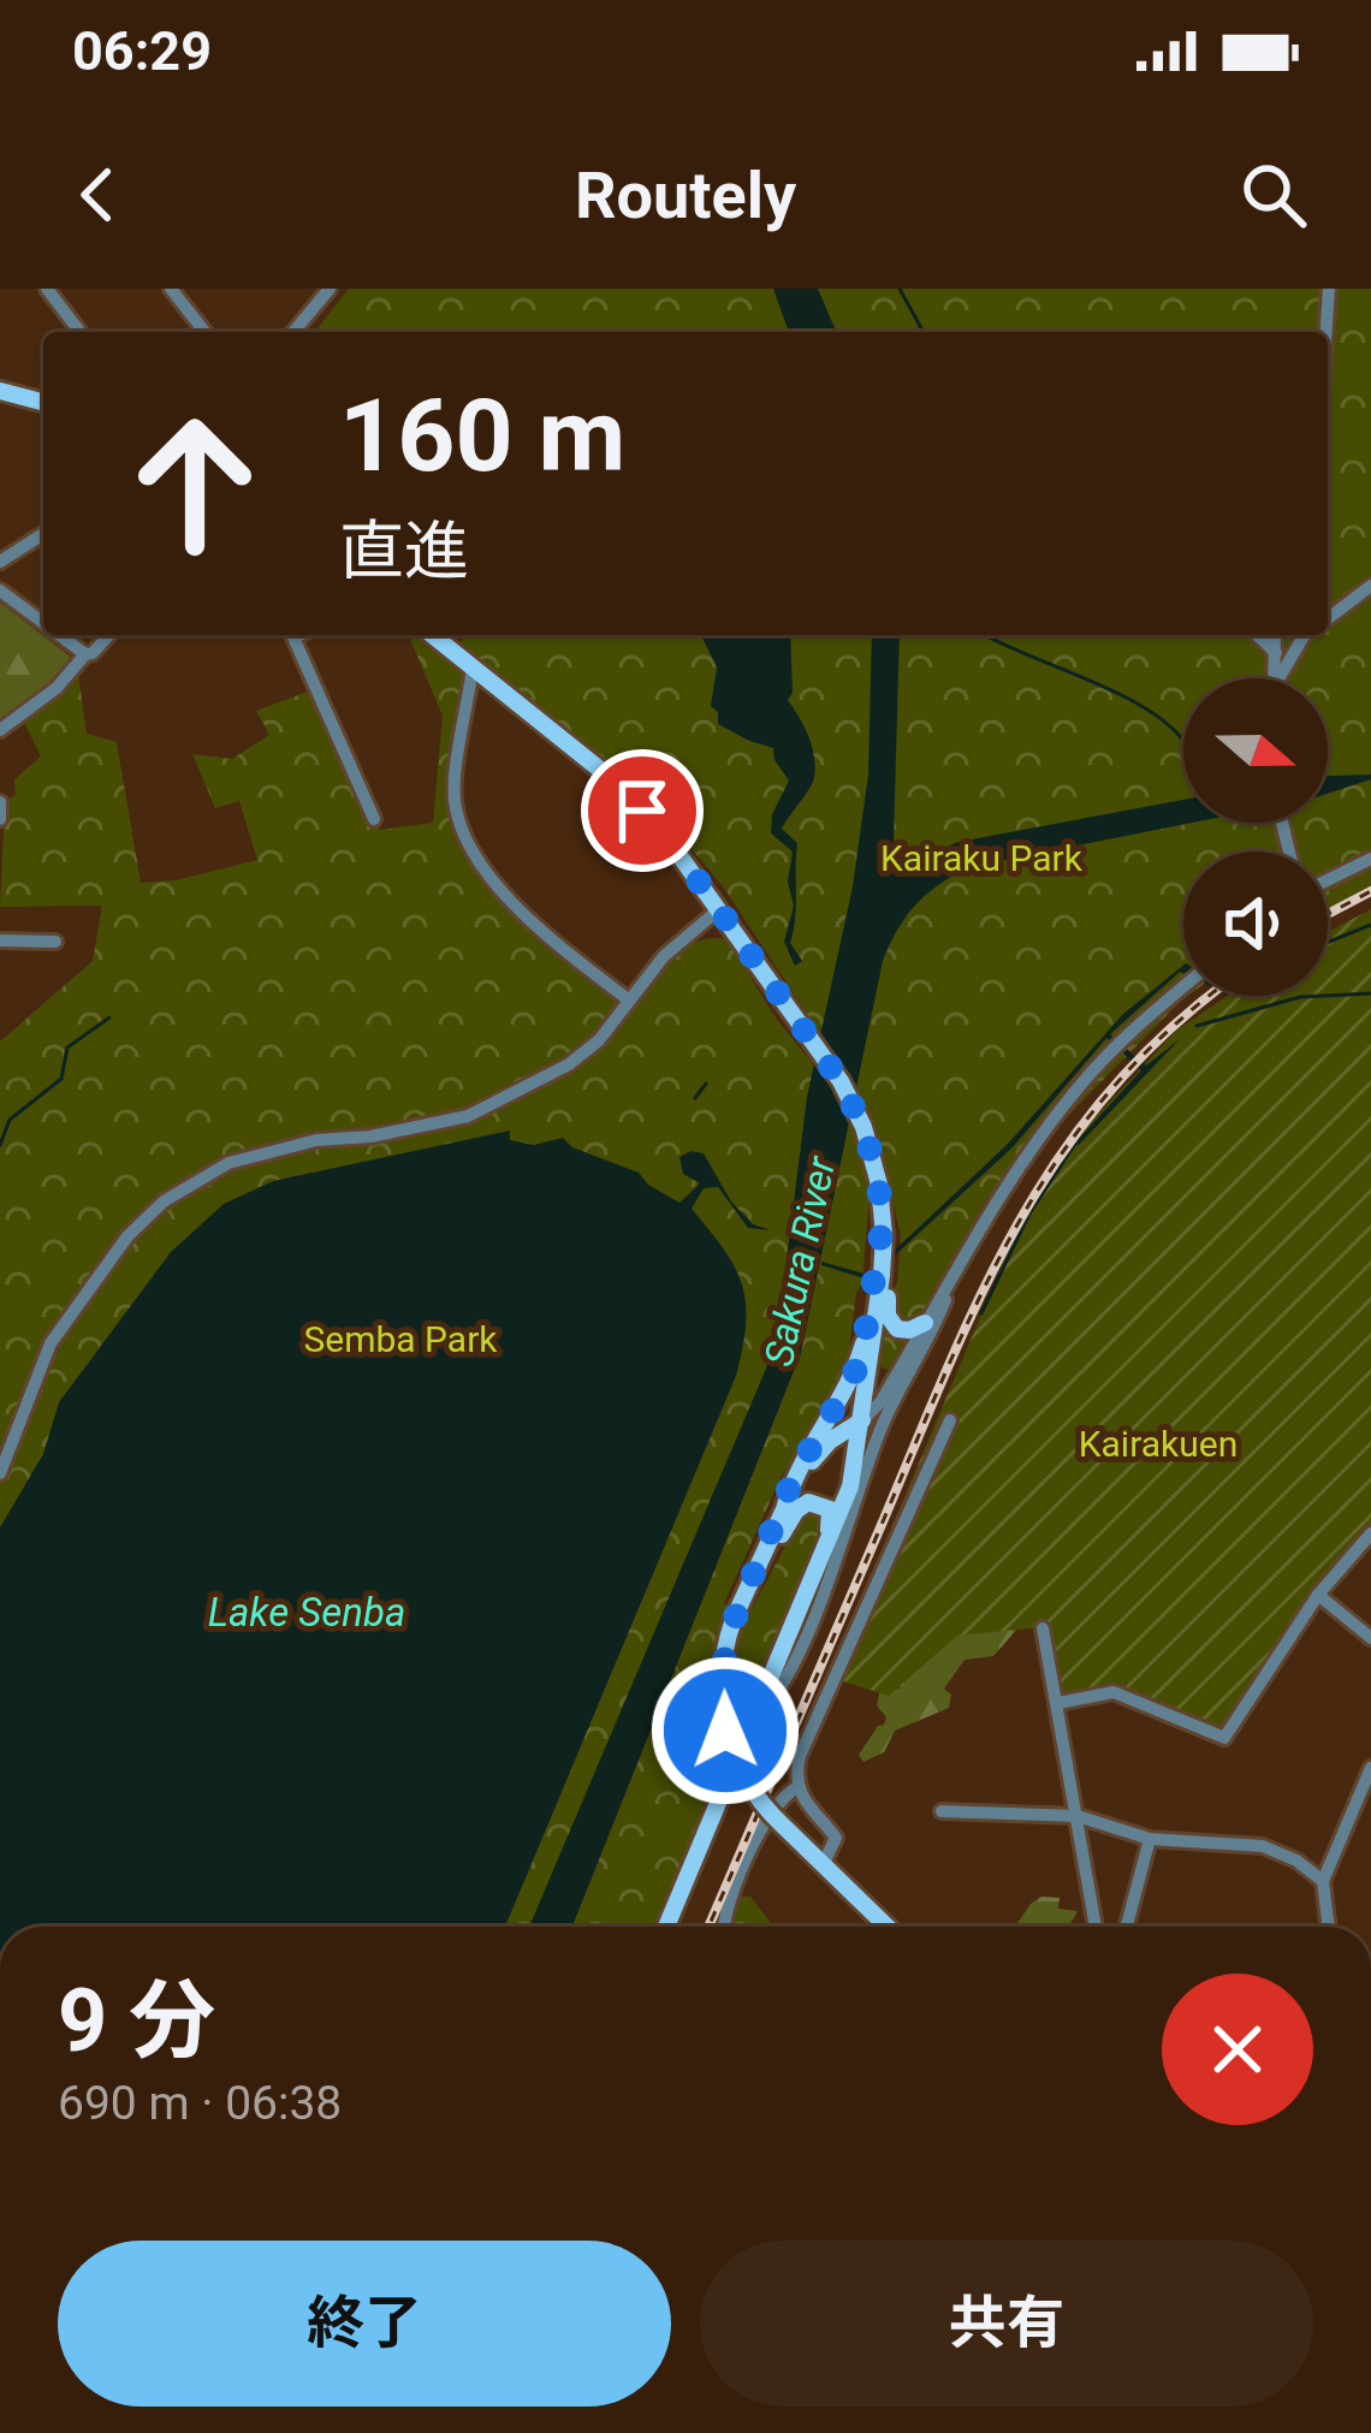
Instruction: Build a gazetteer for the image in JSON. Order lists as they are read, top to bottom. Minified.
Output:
{"water":["Sakura River","Lake Senba"],"parks":["Kairaku Park","Semba Park","Kairakuen"],"north":"right","page":{"status":"06:29","header":"Routely","turn":["160 m","直進"],"heading":["9 分","690 m · 06:38"],"buttons":["終了","共有"]}}
